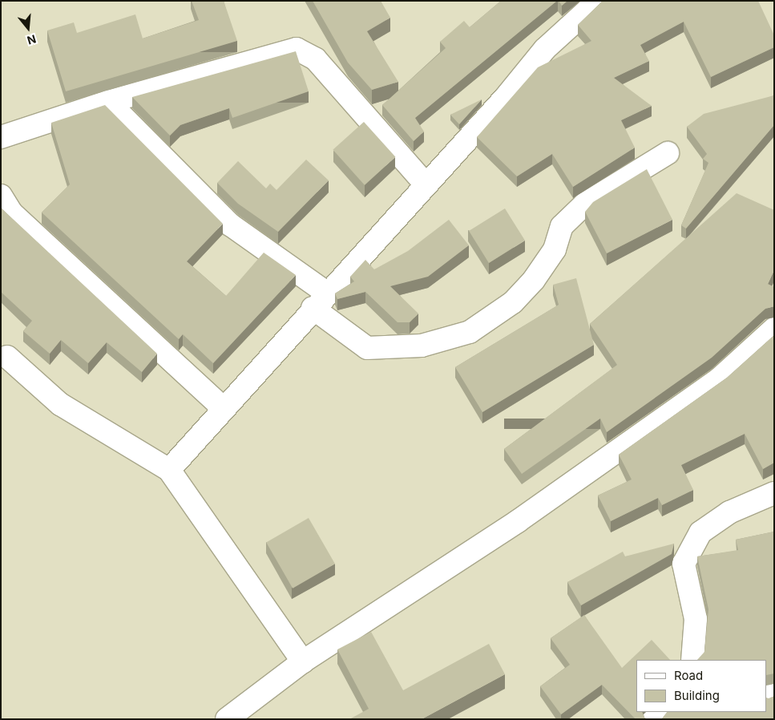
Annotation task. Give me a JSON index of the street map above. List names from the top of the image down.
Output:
{
  "legend": ["Road", "Building"],
  "north": "bottom"
}
